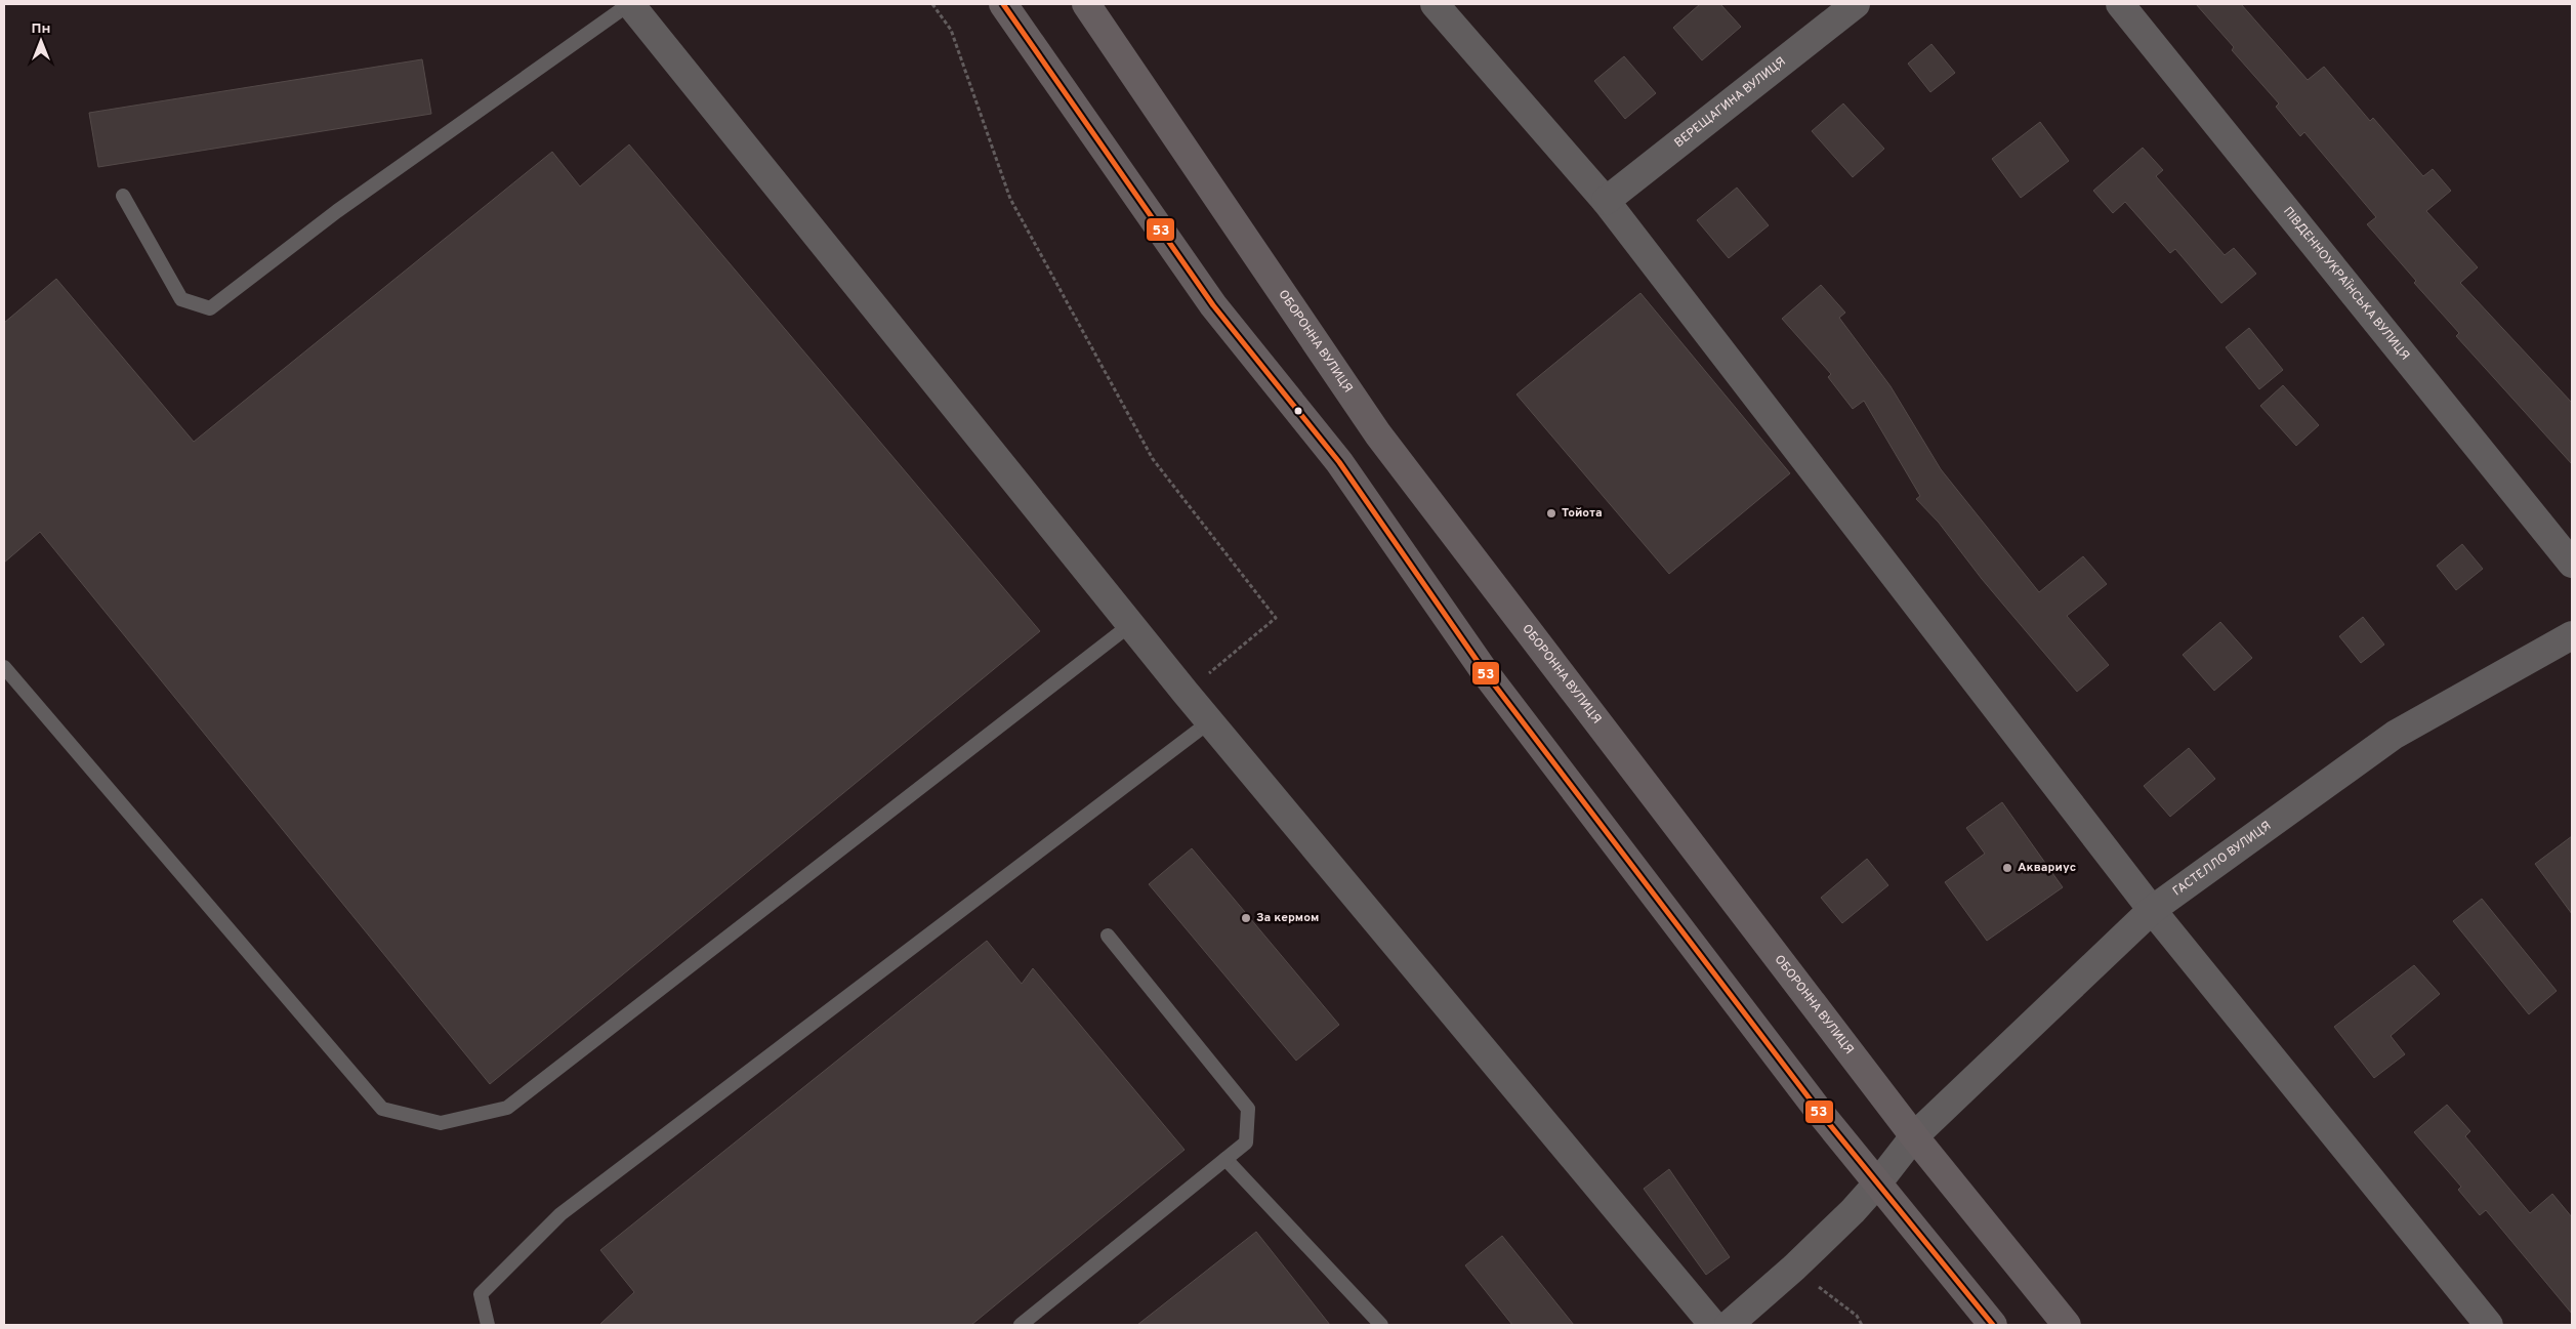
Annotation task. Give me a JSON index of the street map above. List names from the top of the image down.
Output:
{
  "streets": {
    "main road": ["ОБОРОННА ВУЛИЦЯ"],
    "street": ["ВЕРЕЩАГИНА ВУЛИЦЯ", "ПІВДЕННОУКРАЇНСЬКА ВУЛИЦЯ", "ГАСТЕЛЛО ВУЛИЦЯ"]
  },
  "crossings": [
    ["ОБОРОННА ВУЛИЦЯ", "ГАСТЕЛЛО ВУЛИЦЯ"]
  ],
  "places": ["Тойота", "Аквариус", "За кермом"],
  "lines": ["transit line 53"],
  "north": "top"
}
